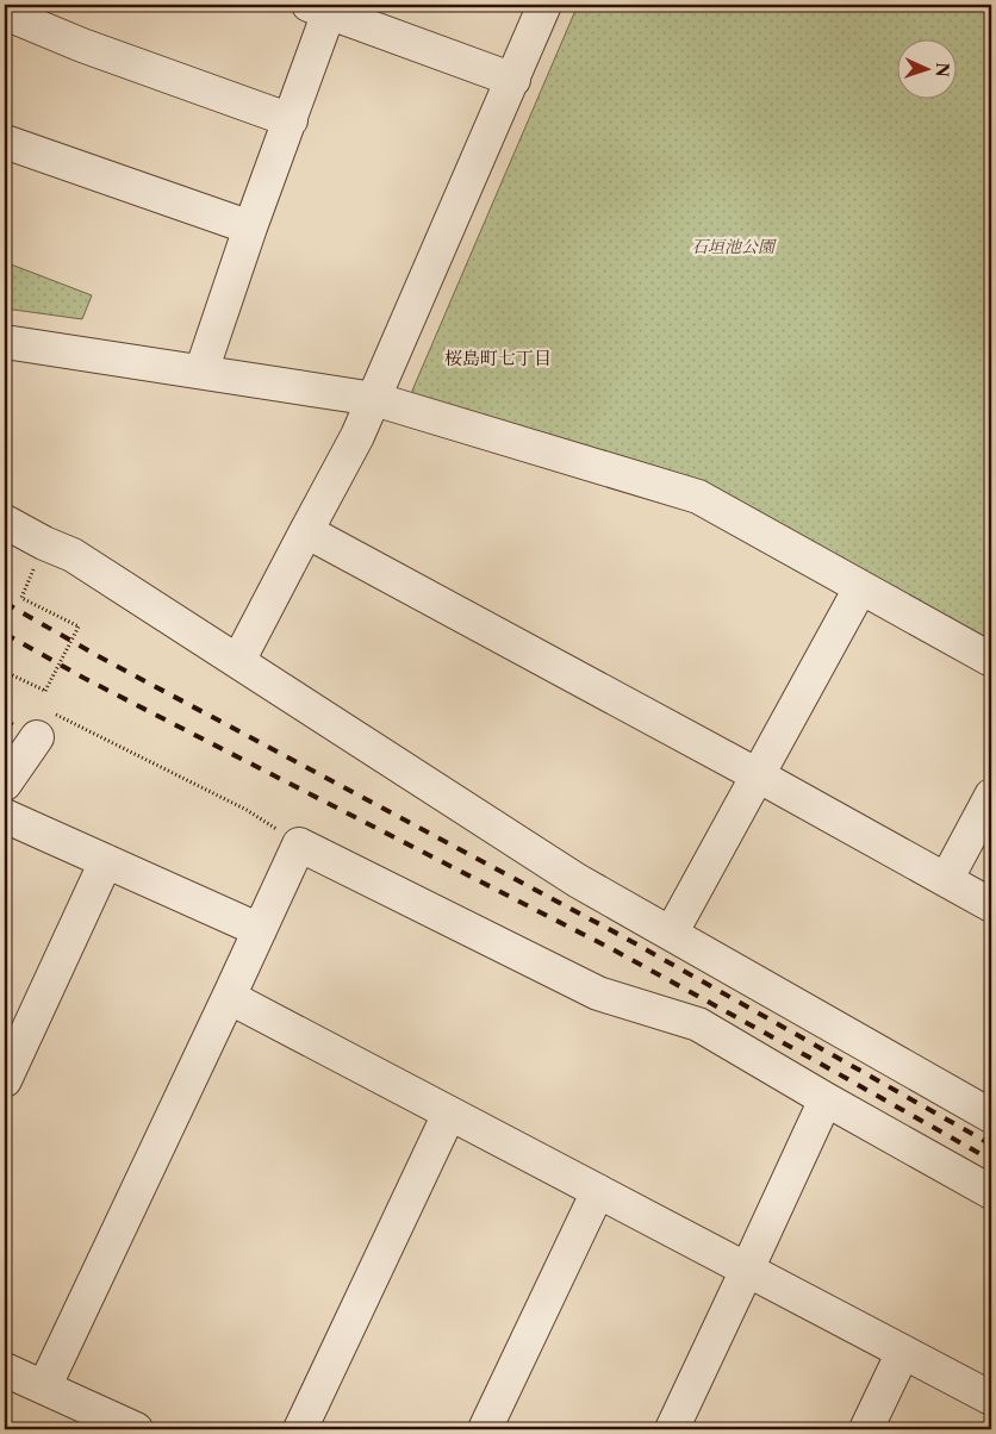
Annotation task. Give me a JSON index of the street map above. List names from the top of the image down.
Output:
{
  "districts": ["桜島町七丁目"],
  "parks": ["石垣池公園"],
  "north": "right"
}
